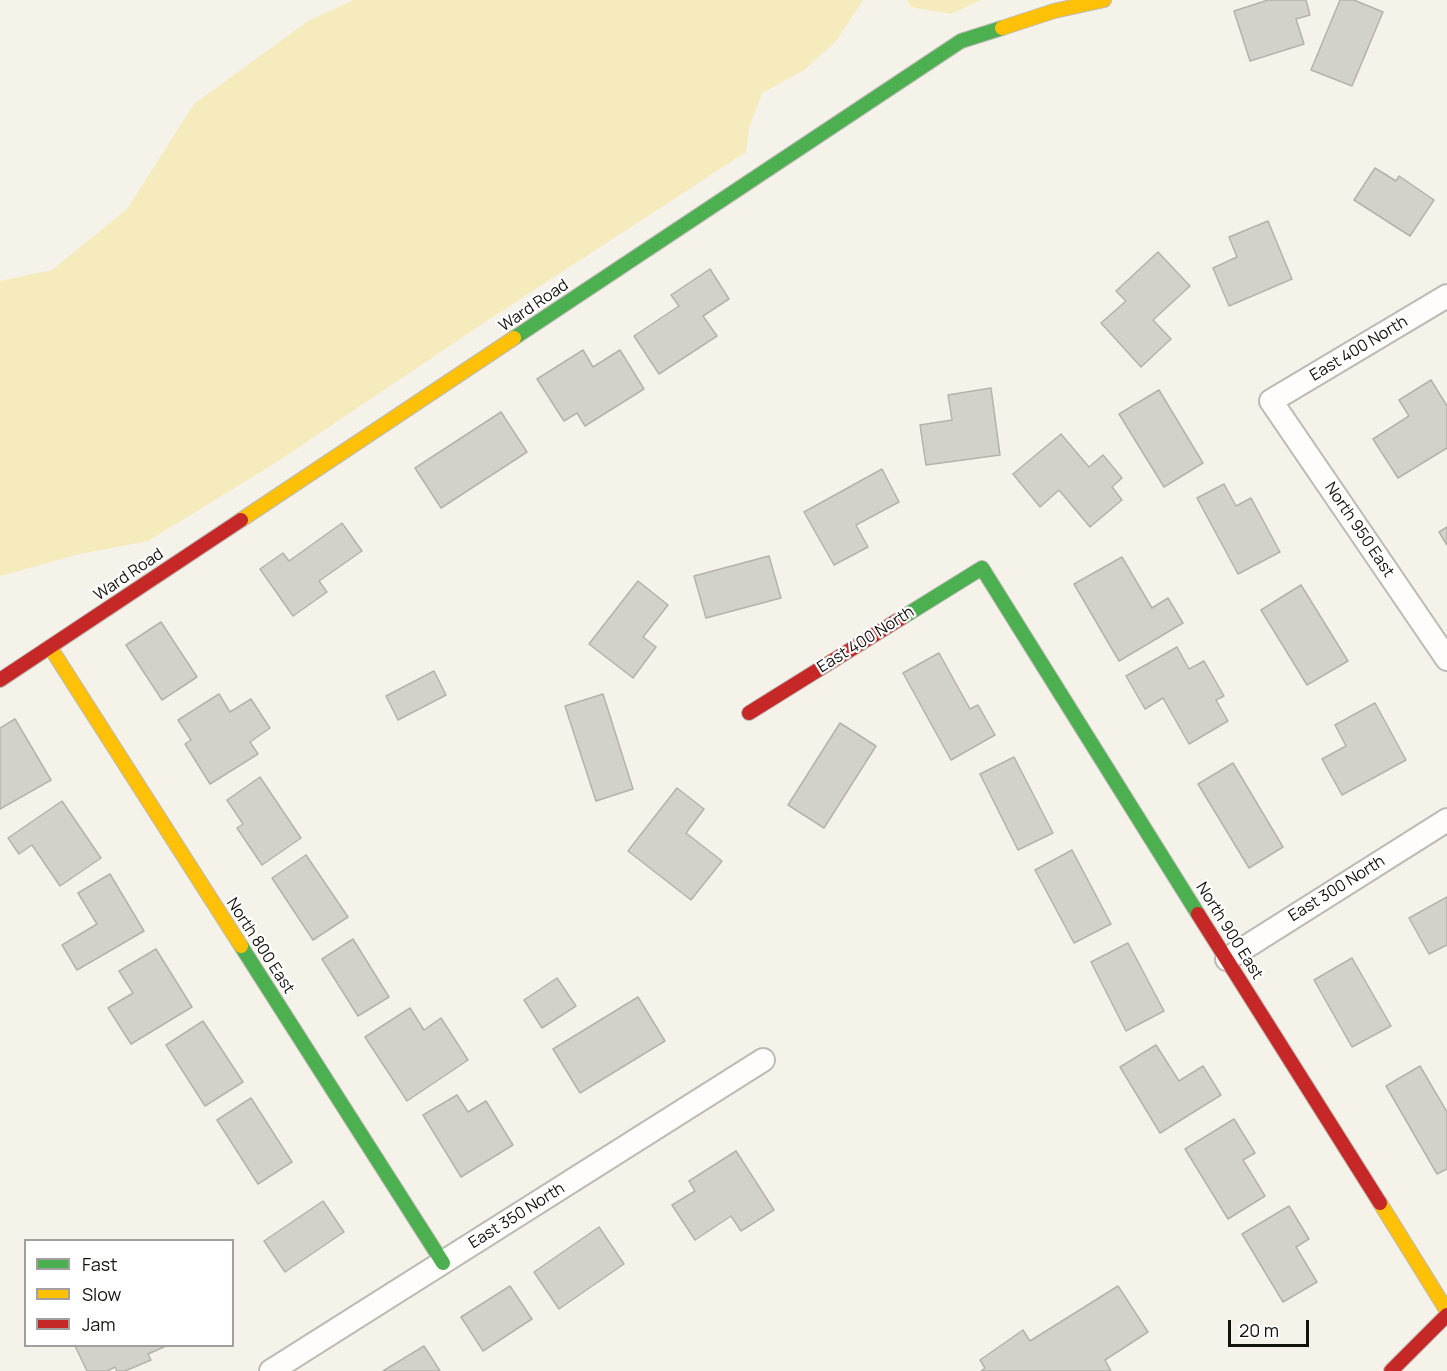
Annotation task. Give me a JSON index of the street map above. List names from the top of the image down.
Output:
{
  "streets": {
    "street": [
      "Ward Road",
      "East 400 North",
      "North 950 East",
      "East 300 North",
      "North 900 East",
      "North 800 East",
      "East 350 North"
    ]
  },
  "crossings": [
    ["Ward Road", "North 800 East"],
    ["East 400 North", "North 950 East"],
    ["East 400 North", "North 900 East"],
    ["East 300 North", "North 900 East"],
    ["North 800 East", "East 350 North"]
  ],
  "legend": ["Fast", "Slow", "Jam"],
  "scale_bar": "20 m"
}
